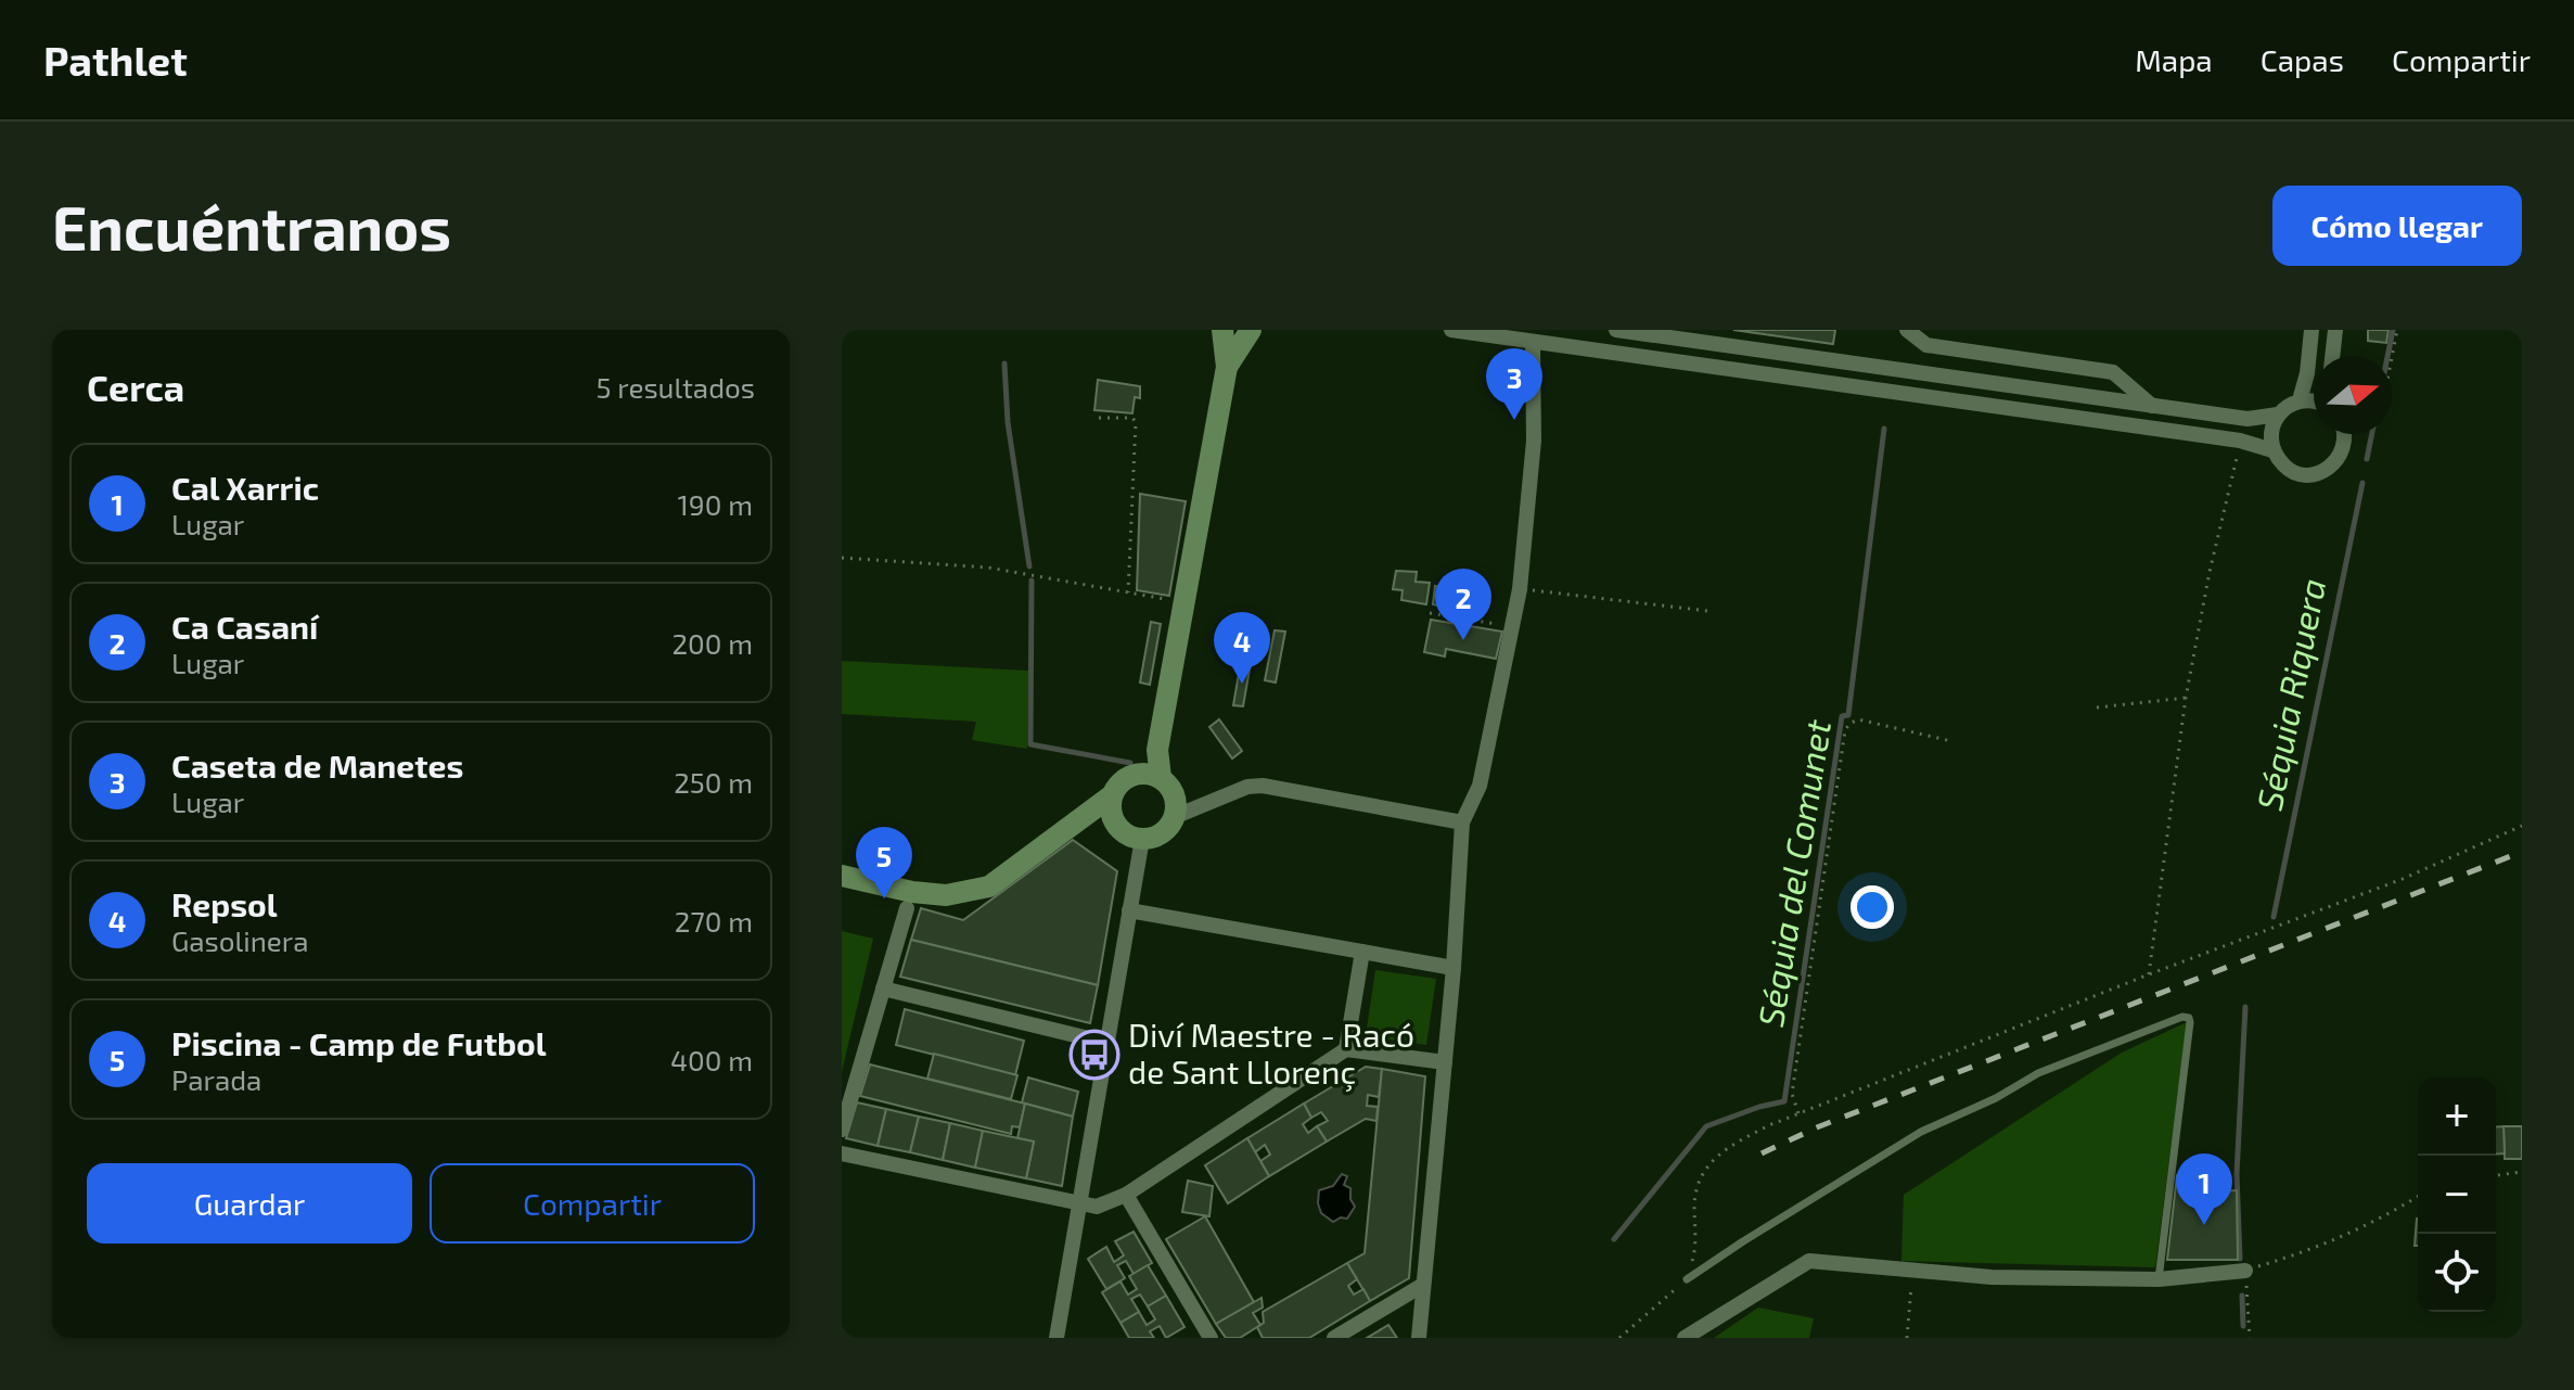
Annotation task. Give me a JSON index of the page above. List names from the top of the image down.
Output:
{
  "water": ["Séquia Riquera", "Séquia del Comunet"],
  "places": {
    "bus stop": ["Diví Maestre - Racó de Sant Llorenç"]
  },
  "north": "right",
  "page": {
    "header": "Pathlet",
    "nav": ["Mapa", "Capas", "Compartir"],
    "buttons": [
      "Cómo llegar",
      ["Guardar", "Compartir"]
    ],
    "title": "Encuéntranos",
    "heading": ["Cerca", "5 resultados"],
    "pins": [
      "3",
      "2",
      "4",
      "5",
      "1"
    ],
    "list": [
      {
        "mark": "1",
        "name": "Cal Xarric",
        "note": "Lugar",
        "value": "190 m"
      },
      {
        "mark": "2",
        "name": "Ca Casaní",
        "note": "Lugar",
        "value": "200 m"
      },
      {
        "mark": "3",
        "name": "Caseta de Manetes",
        "note": "Lugar",
        "value": "250 m"
      },
      {
        "mark": "4",
        "name": "Repsol",
        "note": "Gasolinera",
        "value": "270 m"
      },
      {
        "mark": "5",
        "name": "Piscina - Camp de Futbol",
        "note": "Parada",
        "value": "400 m"
      }
    ],
    "map_buttons": ["+", "−"]
  }
}
